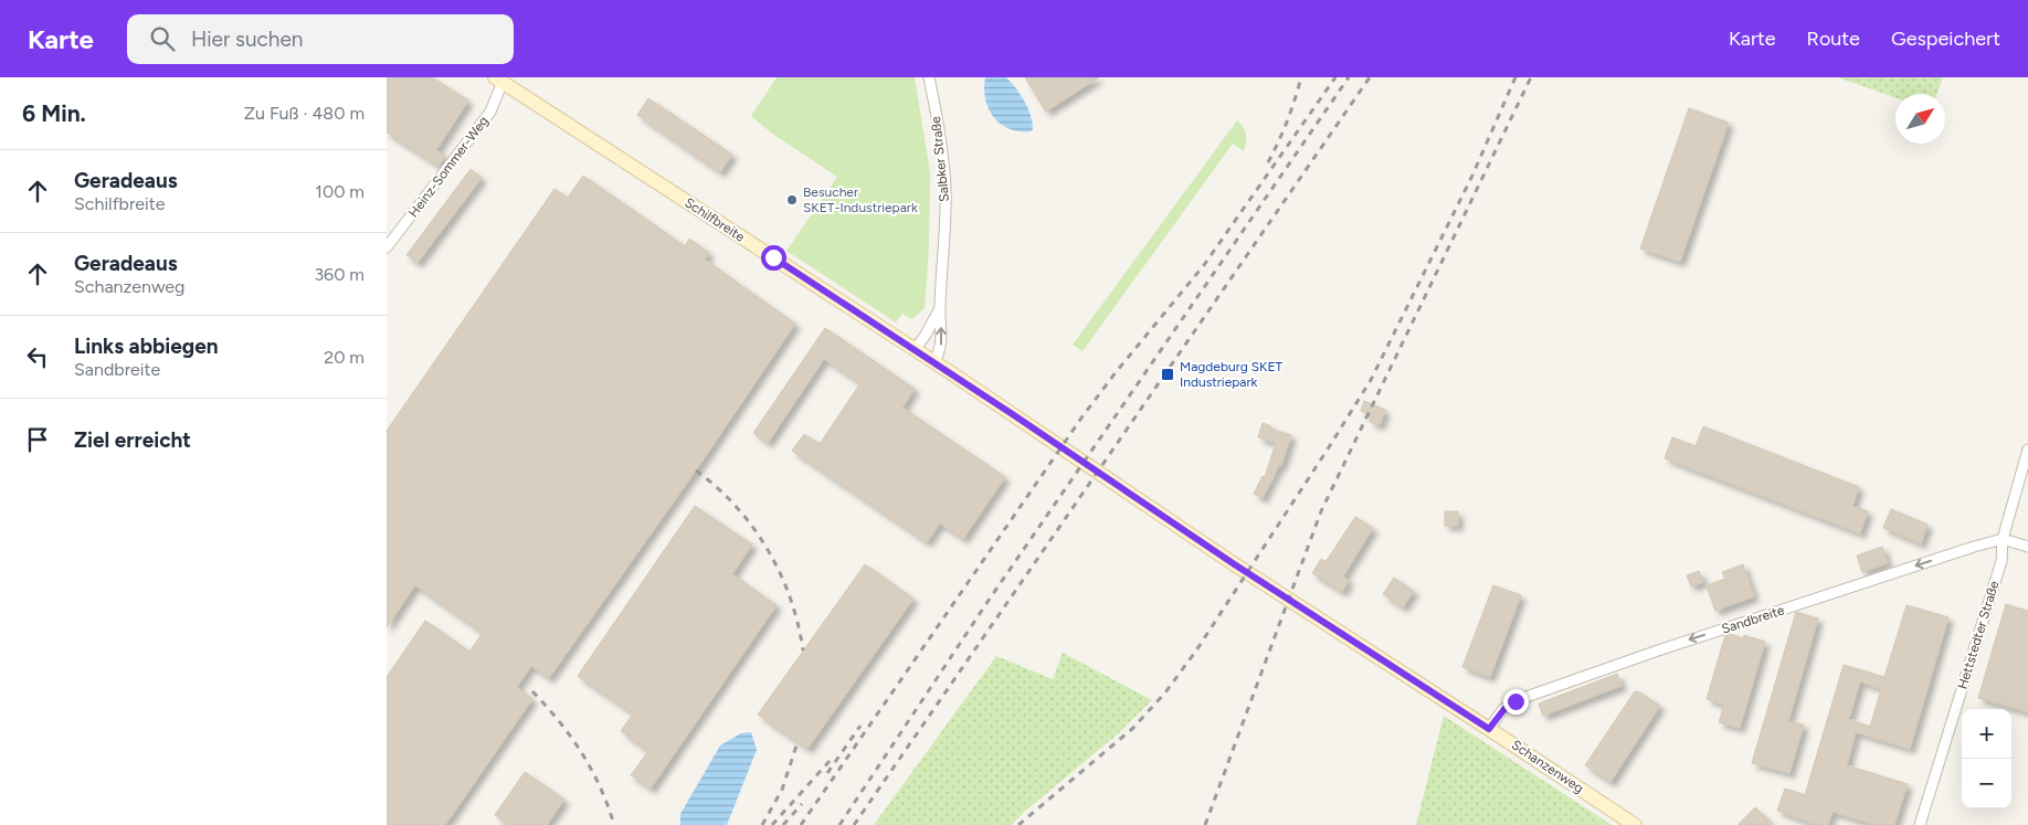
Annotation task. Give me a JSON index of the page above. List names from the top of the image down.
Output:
{
  "streets": {
    "main road": ["Schilfbreite", "Schanzenweg"],
    "street": [
      "Salbker Straße",
      "Heinz-Sommer-Weg",
      "Sandbreite",
      "Hettstedter Straße"
    ]
  },
  "crossings": [
    ["Salbker Straße", "Schilfbreite"],
    ["Salbker Straße", "Schanzenweg"],
    ["Heinz-Sommer-Weg", "Schilfbreite"],
    ["Schilfbreite", "Schanzenweg"],
    ["Sandbreite", "Hettstedter Straße"],
    ["Sandbreite", "Schanzenweg"]
  ],
  "one_way": ["Sandbreite"],
  "places": {
    "other": ["Besucher SKET-Industriepark"],
    "transit": ["Magdeburg SKET Industriepark"]
  },
  "north": "top right",
  "page": {
    "header": "Karte",
    "search": "Hier suchen",
    "nav": ["Karte", "Route", "Gespeichert"],
    "heading": ["6 Min.", "Zu Fuß · 480 m"],
    "list": [
      ["Geradeaus", "Schilfbreite", "100 m"],
      ["Geradeaus", "Schanzenweg", "360 m"],
      ["Links abbiegen", "Sandbreite", "20 m"],
      "Ziel erreicht"
    ],
    "map_buttons": ["+", "−"]
  }
}
